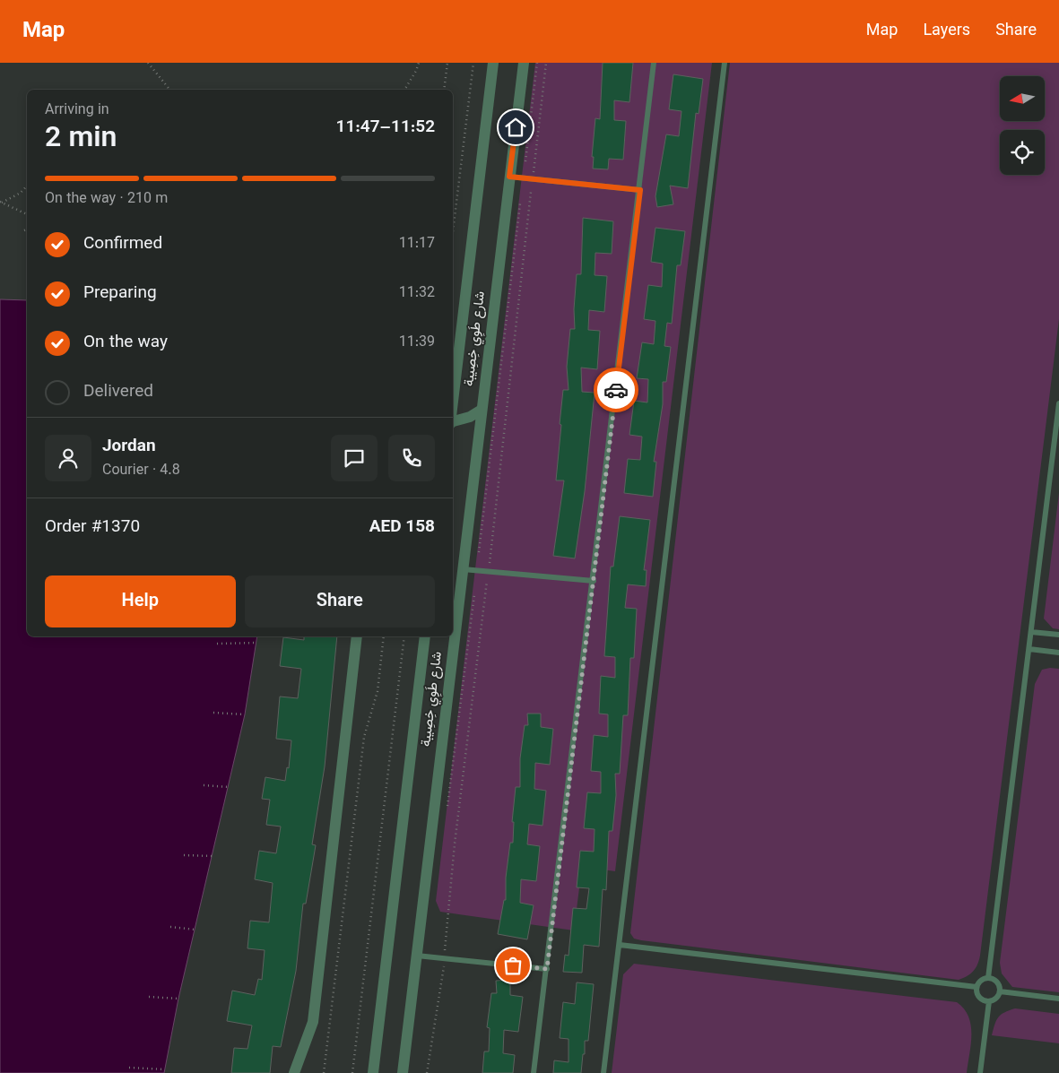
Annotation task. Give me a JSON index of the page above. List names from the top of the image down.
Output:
{
  "streets": {
    "street": ["شارع طَوِي خِصِيبة"]
  },
  "north": "left",
  "page": {
    "header": "Map",
    "nav": ["Map", "Layers", "Share"],
    "heading": ["2 min", "Arriving in", "11:47–11:52"],
    "panel": [
      "Jordan",
      "Courier · 4.8",
      "Order #1370",
      "AED 158"
    ],
    "bar": "On the way · 210 m",
    "list": [
      ["Confirmed", "11:17"],
      ["Preparing", "11:32"],
      ["On the way", "11:39"],
      "Delivered"
    ],
    "buttons": ["Help", "Share"]
  }
}
